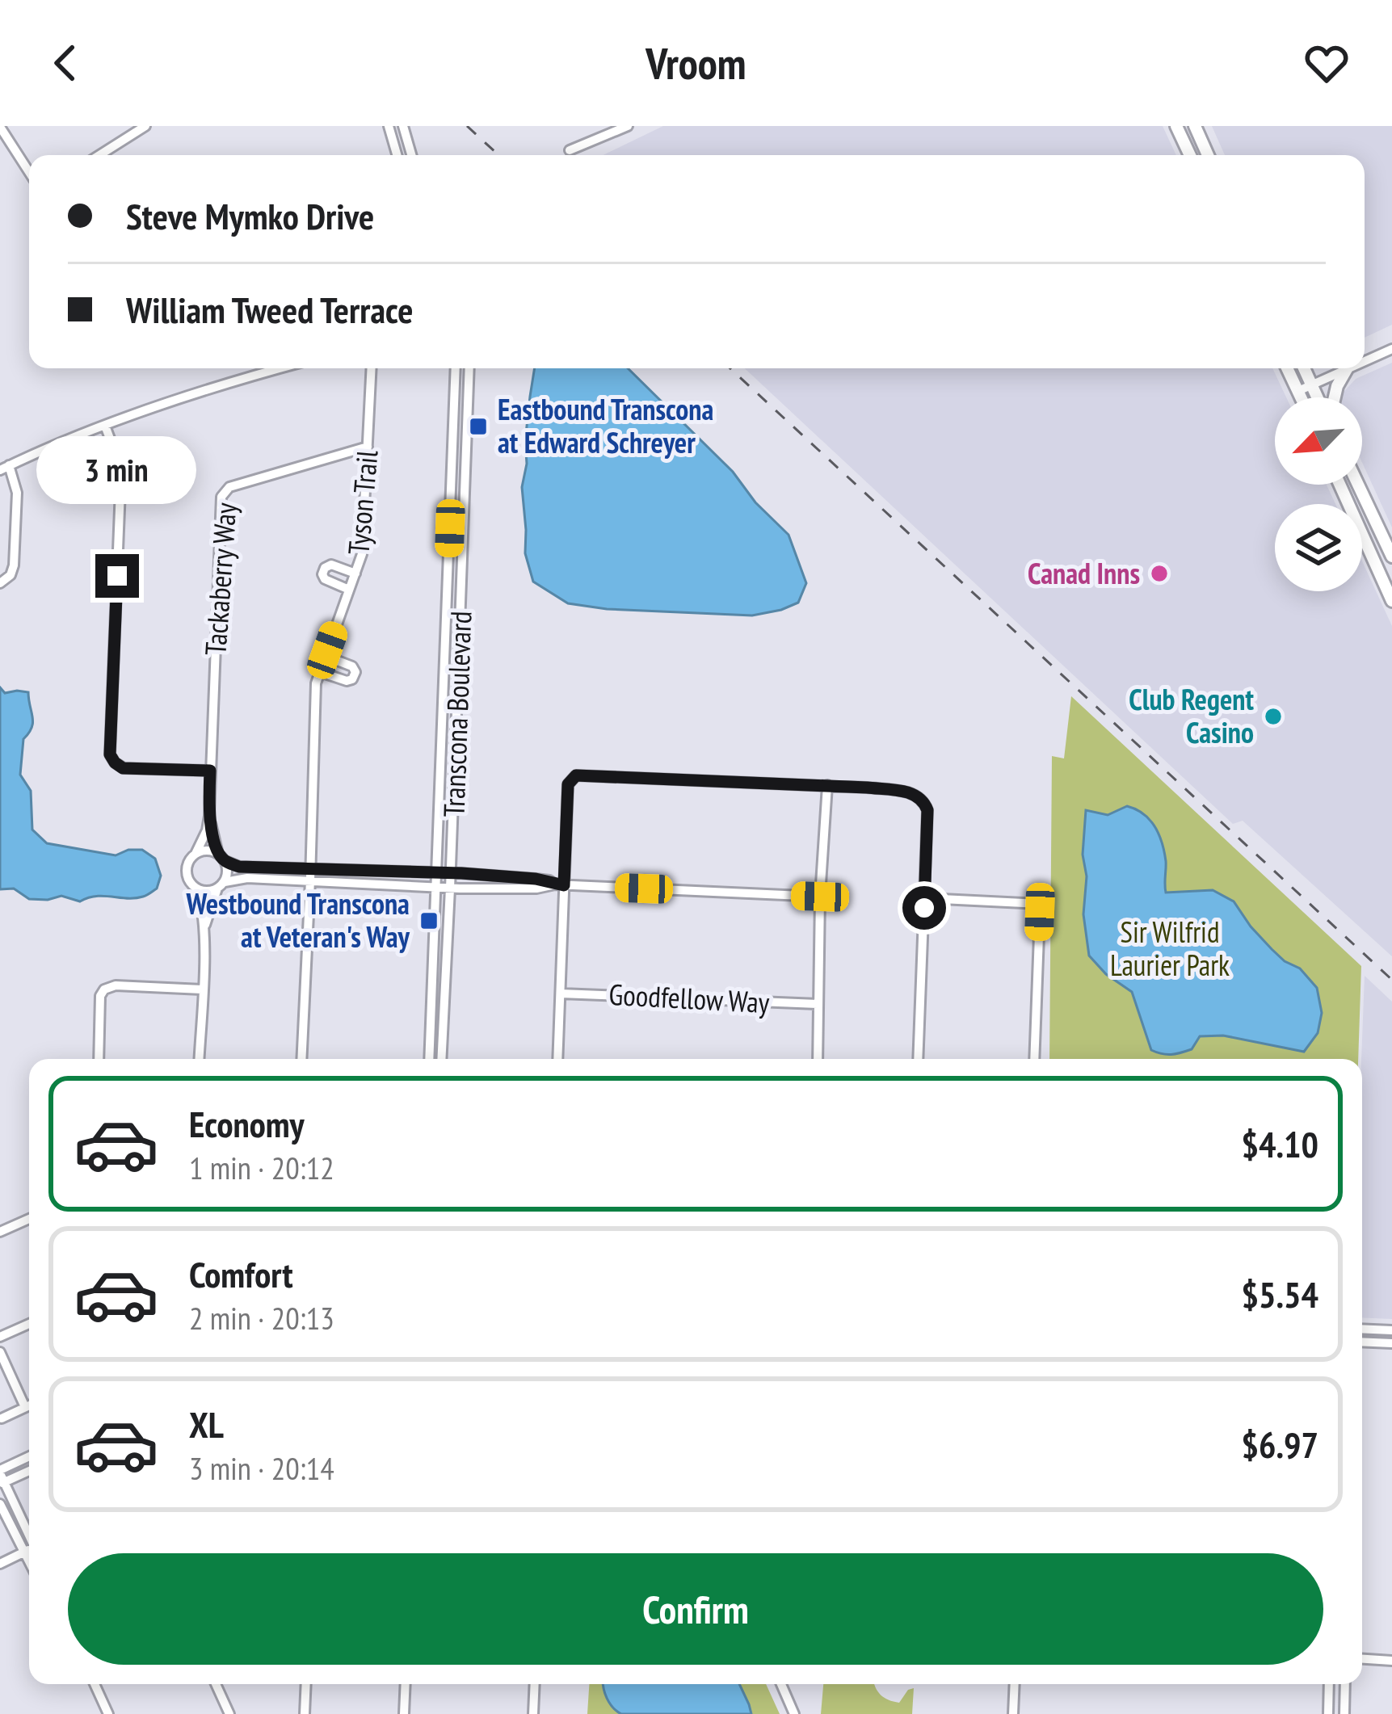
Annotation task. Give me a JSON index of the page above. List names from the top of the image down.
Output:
{
  "streets": {
    "street": [
      "Tyson Trail",
      "Tackaberry Way",
      "Transcona Boulevard",
      "Goodfellow Way"
    ]
  },
  "crossings": [
    ["Tyson Trail", "Tackaberry Way"]
  ],
  "parks": ["Sir Wilfrid Laurier Park"],
  "places": {
    "transit": ["Eastbound Transcona at Edward Schreyer", "Westbound Transcona at Veteran's Way"],
    "other": ["Canad Inns", "Club Regent Casino"]
  },
  "north": "bottom left",
  "page": {
    "header": "Vroom",
    "banner": ["Steve Mymko Drive", "William Tweed Terrace"],
    "bubble": "3 min",
    "list": [
      {
        "name": "Economy",
        "note": "1 min · 20:12",
        "value": "$4.10"
      },
      {
        "name": "Comfort",
        "note": "2 min · 20:13",
        "value": "$5.54"
      },
      {
        "name": "XL",
        "note": "3 min · 20:14",
        "value": "$6.97"
      }
    ],
    "buttons": "Confirm"
  }
}
